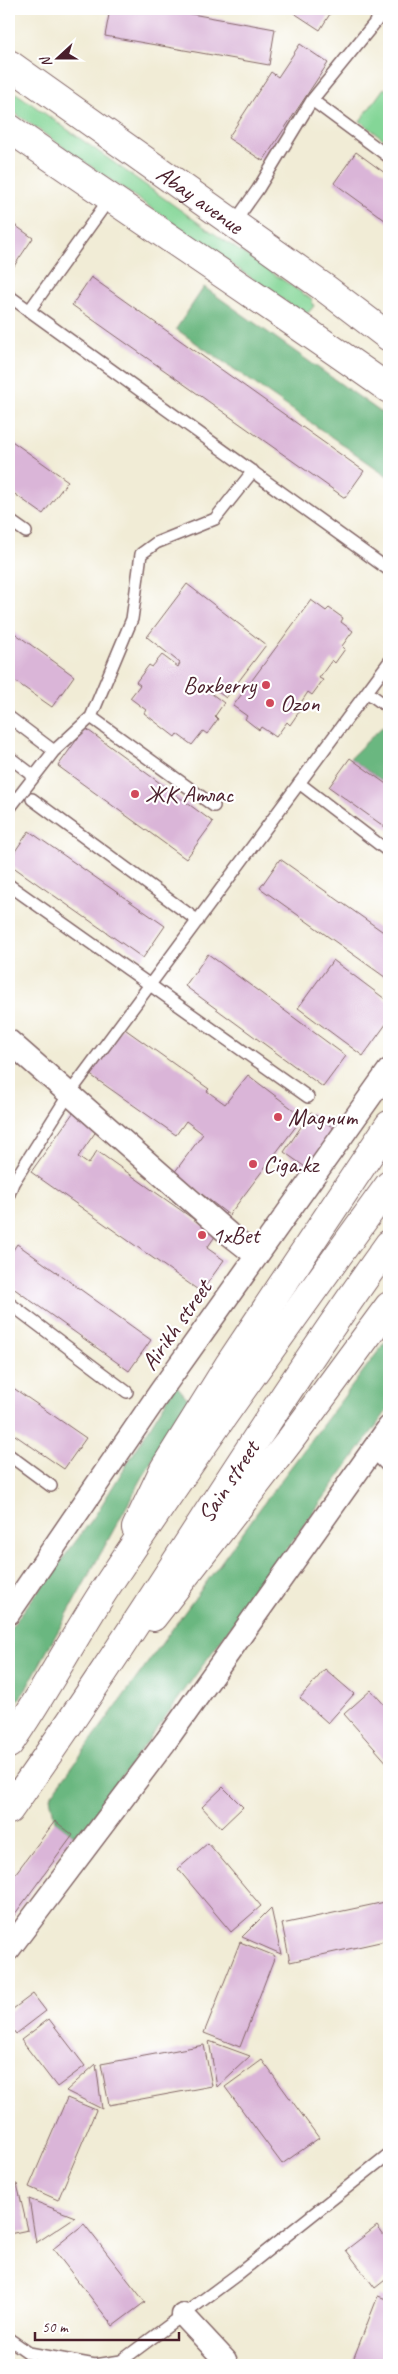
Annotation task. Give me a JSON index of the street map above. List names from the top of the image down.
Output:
{
  "streets": {
    "main road": ["Abay avenue", "Sain street"],
    "street": ["Airikh street"]
  },
  "places": [
    "Boxberry",
    "Ozon",
    "ЖК Атлас",
    "Magnum",
    "Ciga.kz",
    "1xBet"
  ],
  "scale_bar": "50 m",
  "north": "left"
}
